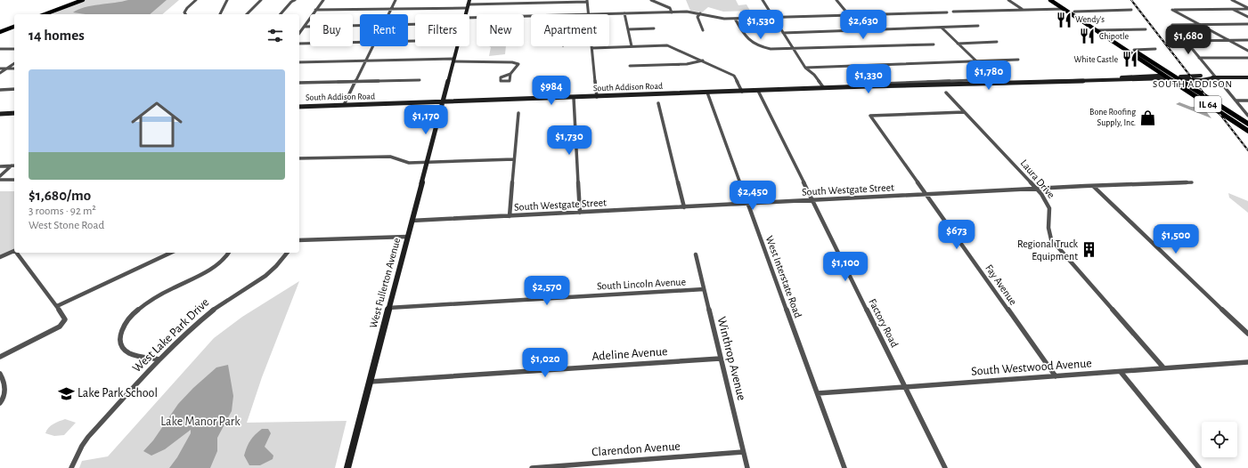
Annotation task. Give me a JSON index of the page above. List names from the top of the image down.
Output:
{
  "streets": {
    "main road": ["IL 64"],
    "street": [
      "South Addison Road",
      "Laura Drive",
      "South Westgate Street",
      "West Interstate Road",
      "West Fullerton Avenue",
      "South Lincoln Avenue",
      "Fay Avenue",
      "Factory Road",
      "West Lake Park Drive",
      "Adeline Avenue",
      "Winthrop Avenue",
      "South Westwood Avenue",
      "Clarendon Avenue"
    ]
  },
  "crossings": [
    ["South Addison Road", "IL 64"],
    ["South Addison Road", "West Interstate Road"],
    ["South Addison Road", "West Fullerton Avenue"],
    ["South Addison Road", "Factory Road"],
    ["Laura Drive", "South Westgate Street"],
    ["Laura Drive", "Fay Avenue"],
    ["Laura Drive", "South Westwood Avenue"],
    ["South Westgate Street", "West Interstate Road"],
    ["South Westgate Street", "West Fullerton Avenue"],
    ["South Westgate Street", "Fay Avenue"],
    ["South Westgate Street", "Factory Road"],
    ["West Interstate Road", "South Westwood Avenue"],
    ["West Fullerton Avenue", "South Lincoln Avenue"],
    ["West Fullerton Avenue", "Adeline Avenue"],
    ["South Lincoln Avenue", "Winthrop Avenue"],
    ["Fay Avenue", "South Westwood Avenue"],
    ["Factory Road", "South Westwood Avenue"],
    ["Adeline Avenue", "Winthrop Avenue"],
    ["Winthrop Avenue", "Clarendon Avenue"]
  ],
  "districts": ["SOUTH ADDISON"],
  "parks": ["Lake Manor Park"],
  "places": {
    "restaurant": ["Wendy's", "Chipotle", "White Castle"],
    "shop": ["Bone Roofing Supply, Inc."],
    "building": ["Regional Truck Equipment"],
    "school or university": ["Lake Park School"]
  },
  "page": {
    "price": [
      "$1,530",
      "$2,630",
      "$1,680",
      "$1,780",
      "$1,330",
      "$984",
      "$1,170",
      "$1,730",
      "$2,450",
      "$673",
      "$1,500",
      "$1,100",
      "$2,570",
      "$1,020"
    ],
    "chip": [
      "Buy",
      "Rent",
      "Filters",
      "New",
      "Apartment"
    ],
    "heading": "14 homes",
    "list": [
      {
        "name": "$1,680/mo",
        "note": "3 rooms · 92 m² · West Stone Road"
      }
    ]
  }
}
